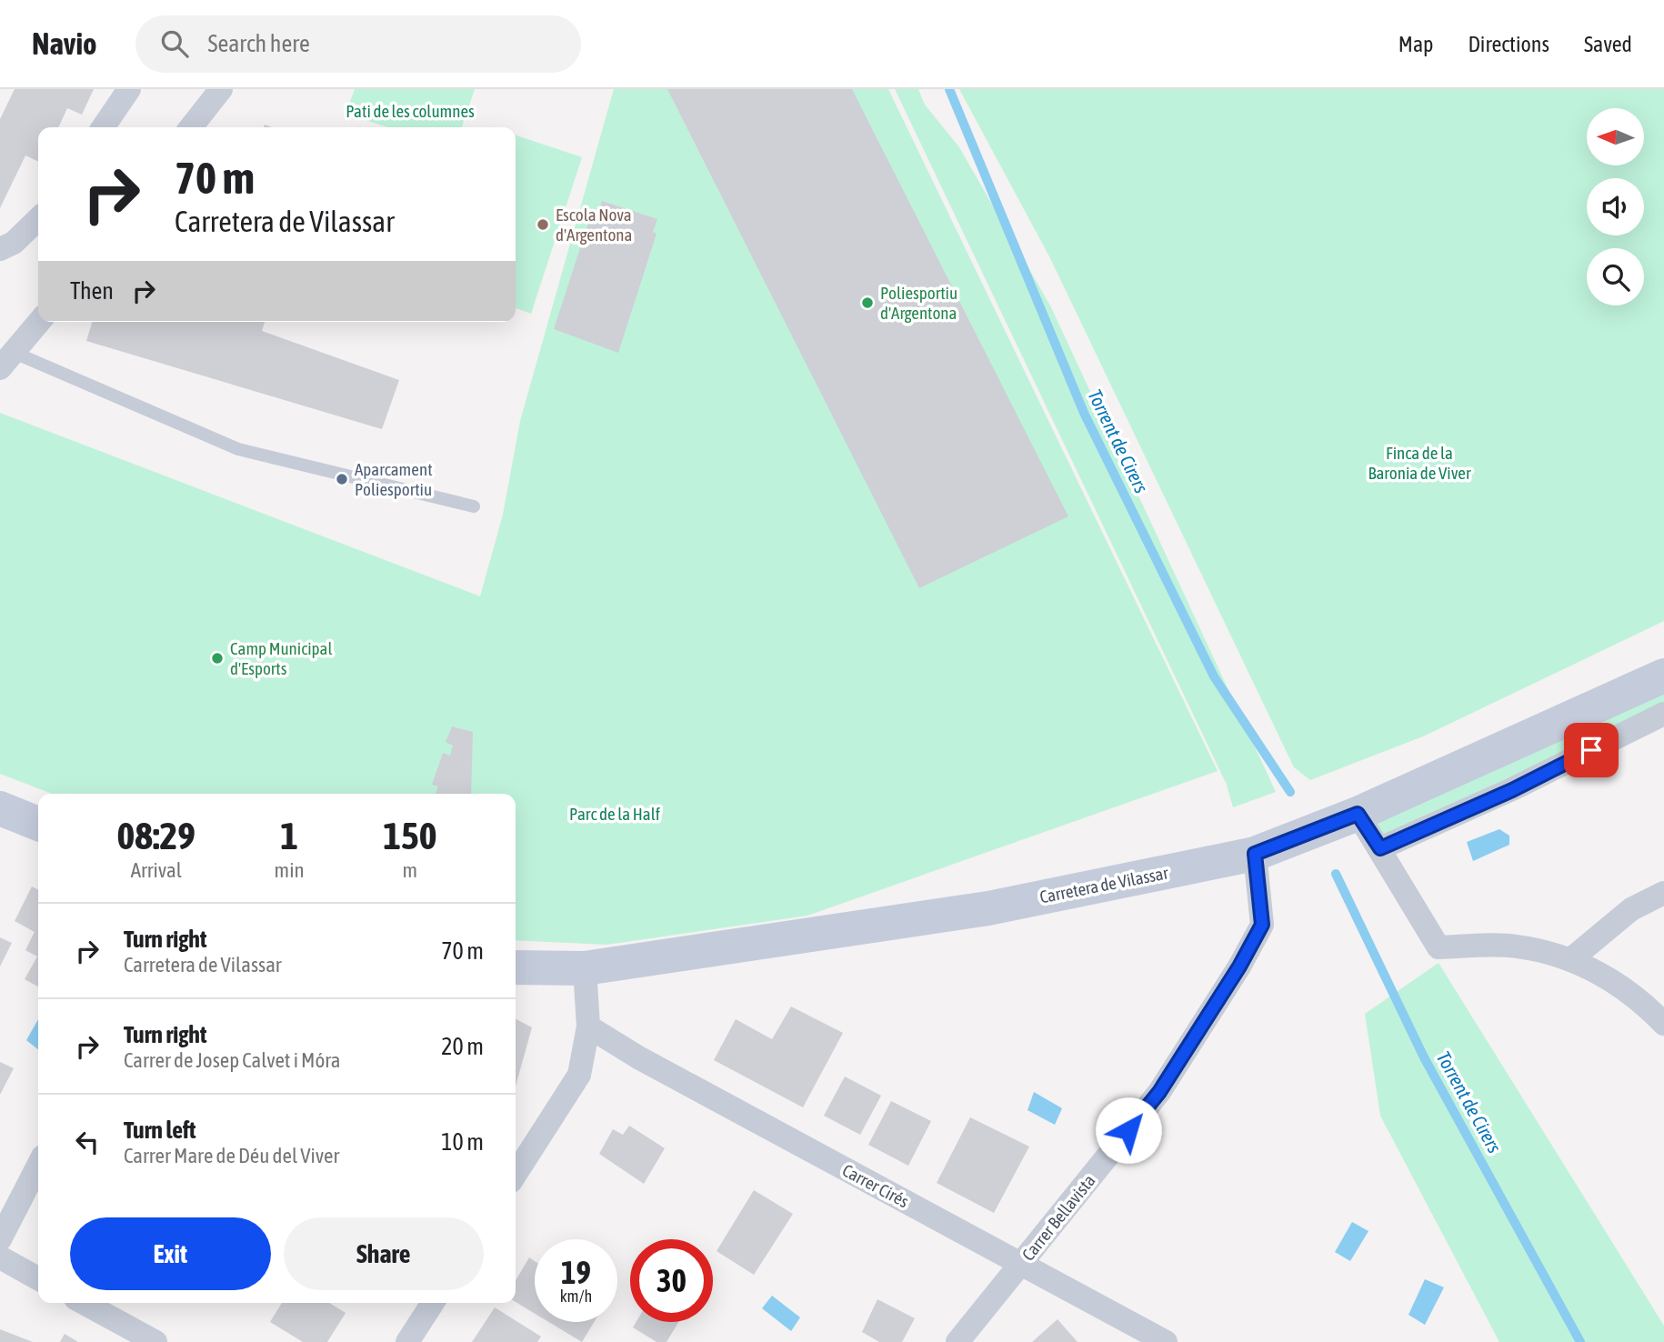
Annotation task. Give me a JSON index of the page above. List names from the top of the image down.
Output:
{
  "streets": {
    "street": ["Carretera de Vilassar", "Carrer Cirés", "Carrer Bellavista"]
  },
  "crossings": [
    ["Carretera de Vilassar", "Carrer Bellavista"],
    ["Carrer Cirés", "Carrer Bellavista"]
  ],
  "water": ["Torrent de Cirers"],
  "parks": ["Pati de les columnes", "Finca de la Baronia de Viver", "Parc de la Half"],
  "places": [
    "Escola Nova d'Argentona",
    "Poliesportiu d'Argentona",
    "Aparcament Poliesportiu",
    "Camp Municipal d'Esports"
  ],
  "north": "left",
  "page": {
    "header": "Navio",
    "search": "Search here",
    "nav": ["Map", "Directions", "Saved"],
    "turn": ["70 m", "Carretera de Vilassar"],
    "then": "Then",
    "eta": [
      "08:29",
      "Arrival",
      "1",
      "min",
      "150",
      "m"
    ],
    "list": [
      {
        "name": "Turn right",
        "note": "Carretera de Vilassar",
        "value": "70 m"
      },
      {
        "name": "Turn right",
        "note": "Carrer de Josep Calvet i Móra",
        "value": "20 m"
      },
      {
        "name": "Turn left",
        "note": "Carrer Mare de Déu del Viver",
        "value": "10 m"
      }
    ],
    "buttons": ["Exit", "Share"],
    "speed": "19 km/h",
    "limit": "30"
  }
}
